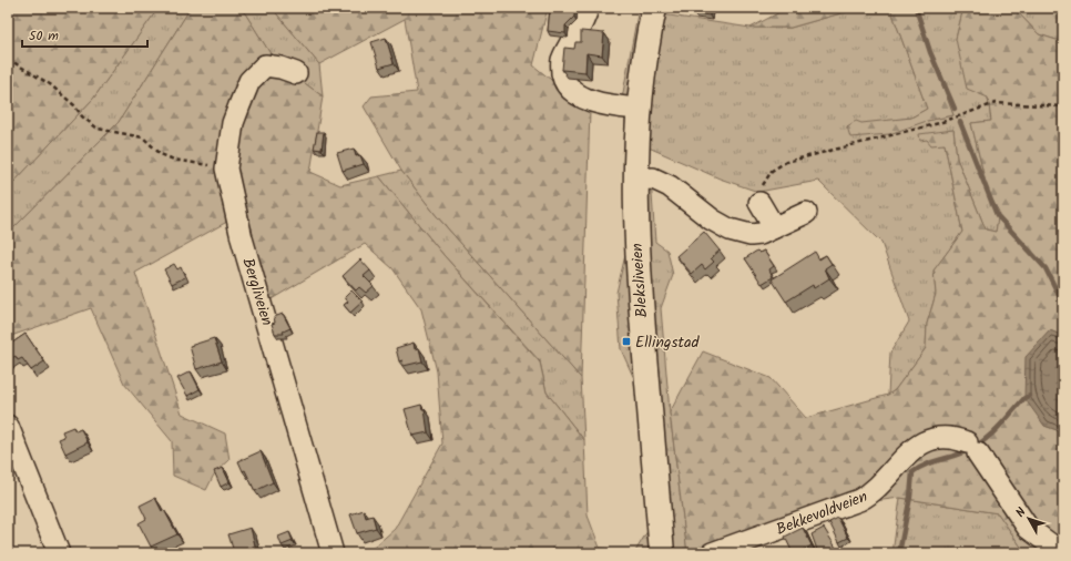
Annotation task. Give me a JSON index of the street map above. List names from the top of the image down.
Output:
{
  "streets": {
    "main road": ["Bleksliveien"],
    "street": ["Bergliveien", "Bekkevoldveien"]
  },
  "places": {
    "transit": ["Ellingstad"]
  },
  "scale_bar": "50 m",
  "north": "top left"
}
